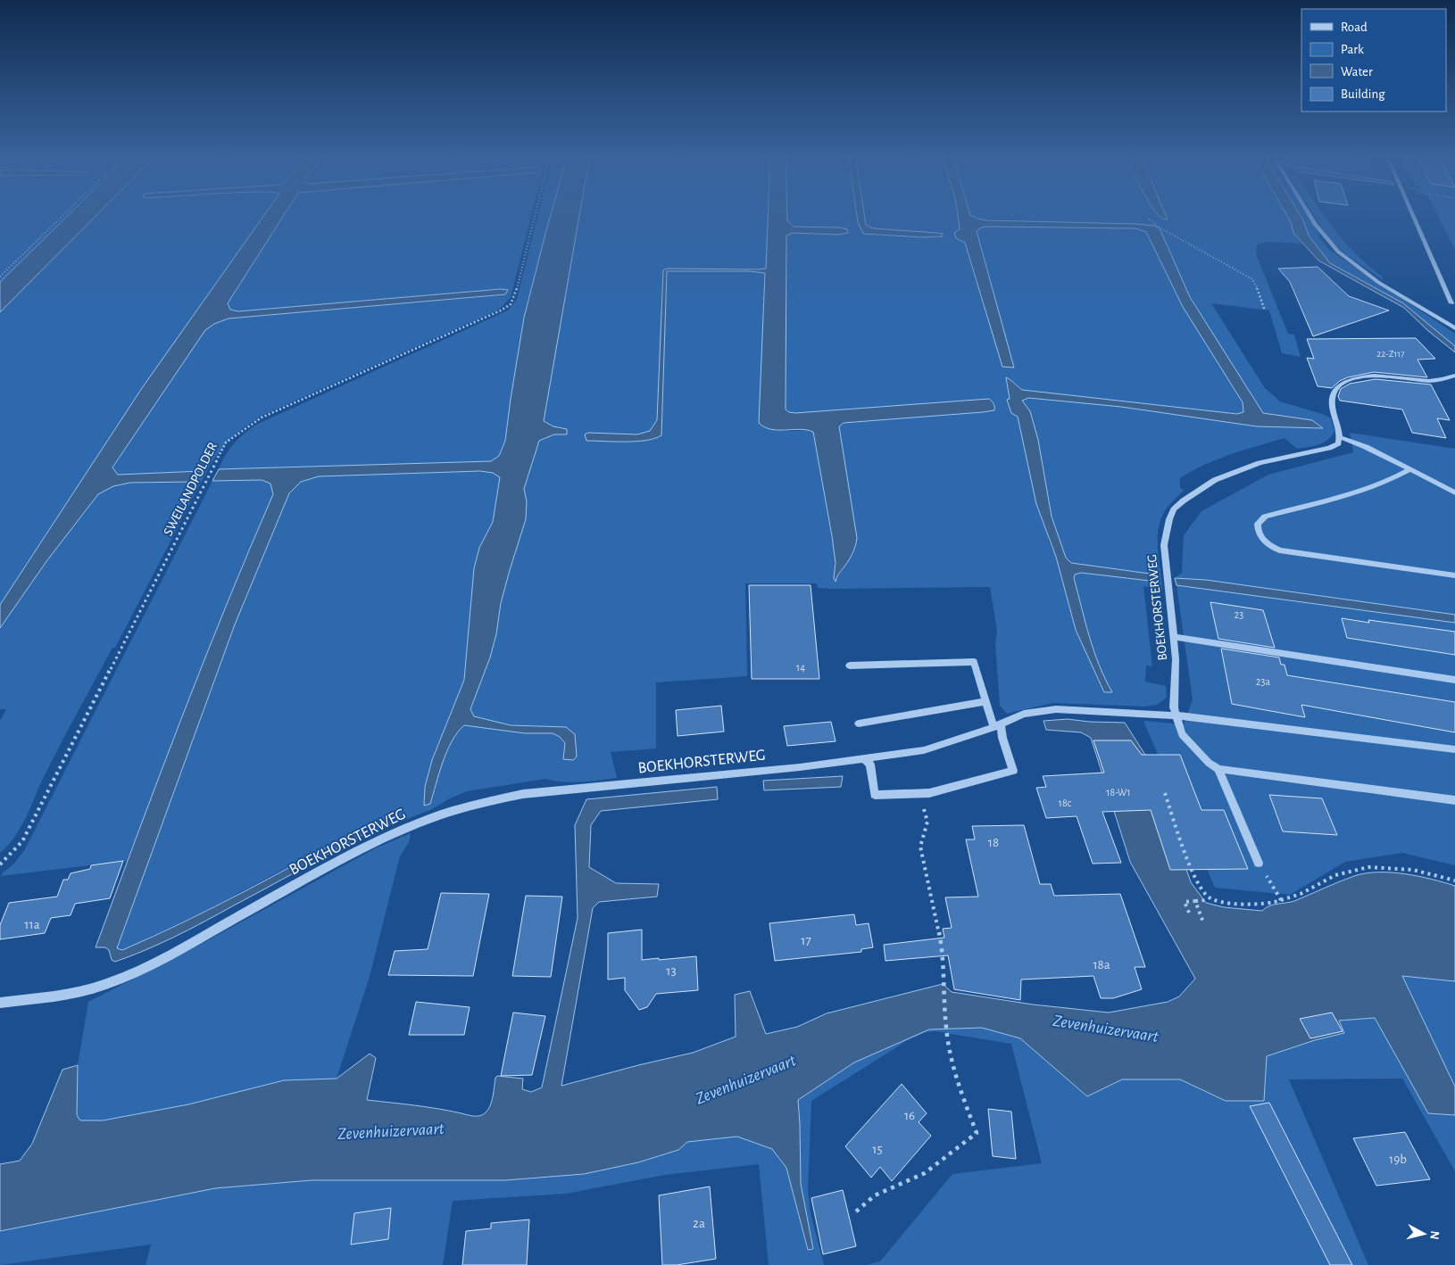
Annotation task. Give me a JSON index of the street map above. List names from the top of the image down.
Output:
{
  "streets": {
    "street": ["BOEKHORSTERWEG"],
    "path": ["SWEILANDPOLDER"]
  },
  "water": ["Zevenhuizervaart"],
  "house_numbers": [
    "22-Z117",
    "23",
    "14",
    "23a",
    "18-W1",
    "18c",
    "18",
    "11a",
    "17",
    "18a",
    "13",
    "16",
    "15",
    "19b",
    "2a"
  ],
  "legend": [
    "Road",
    "Park",
    "Water",
    "Building"
  ],
  "north": "right"
}
